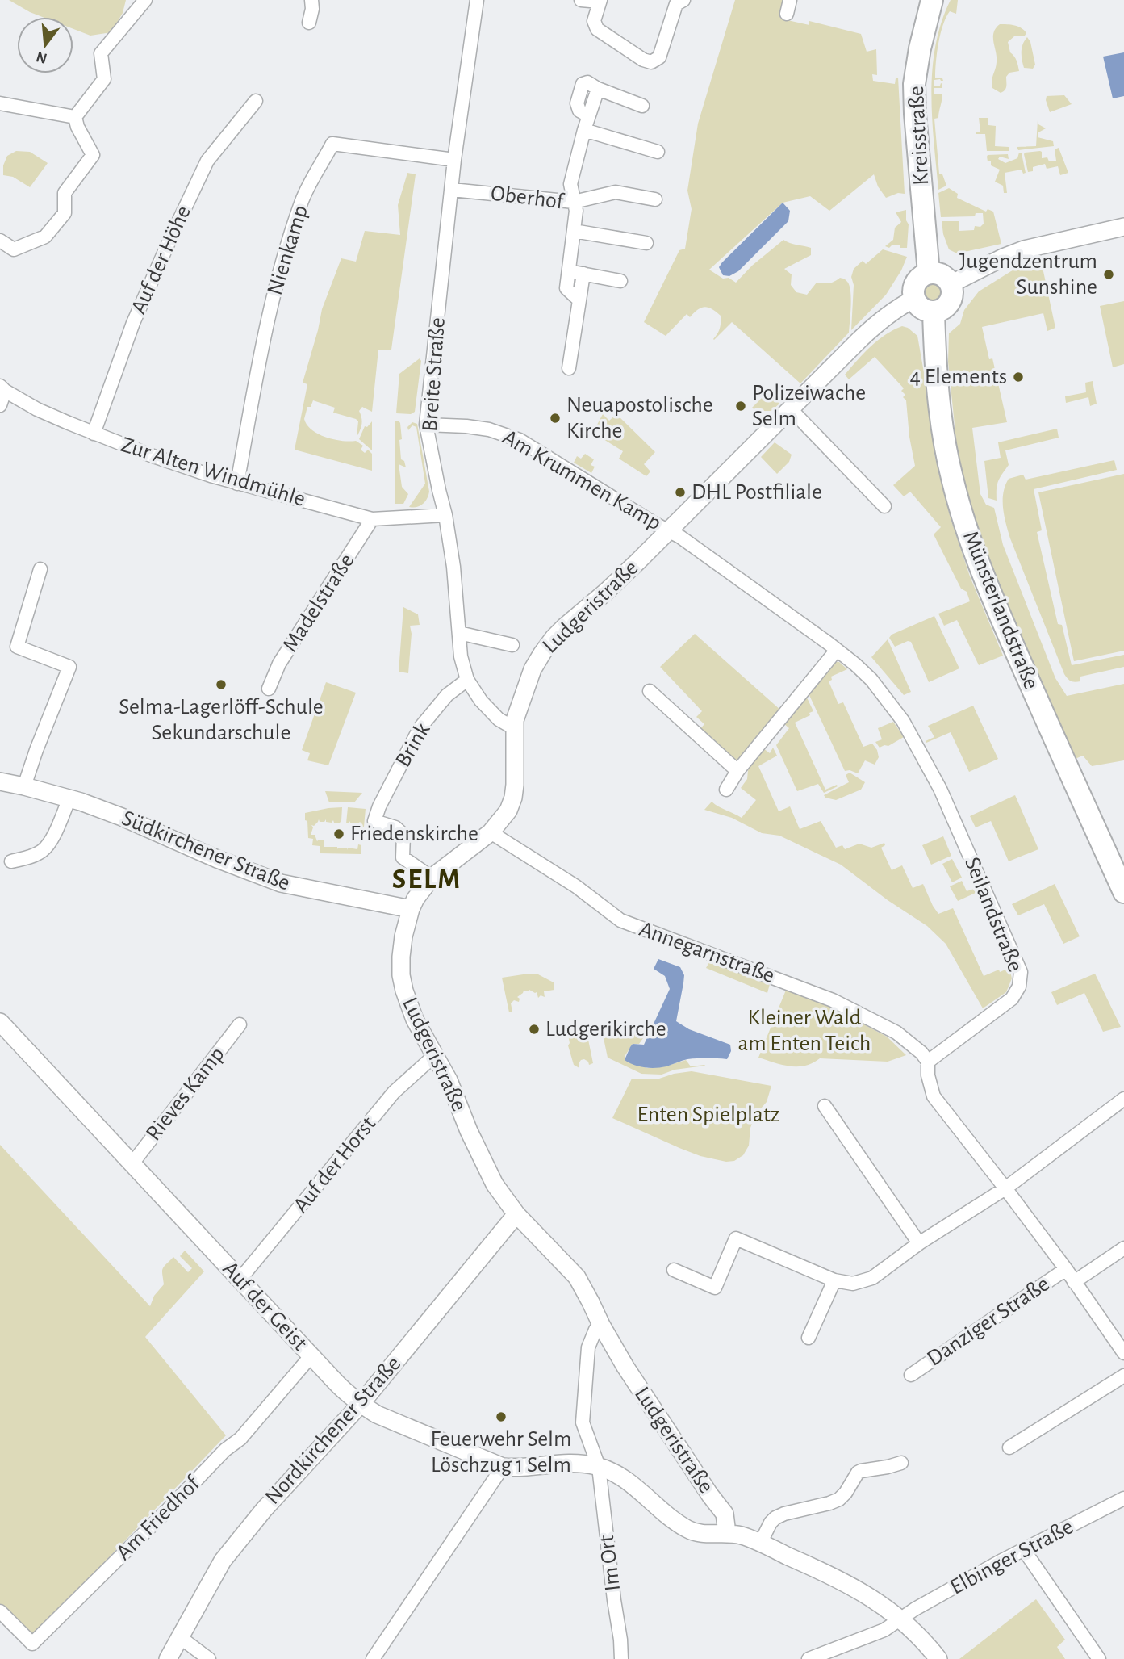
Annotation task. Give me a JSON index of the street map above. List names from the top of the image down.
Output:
{
  "streets": {
    "main road": ["Kreisstraße", "Münsterlandstraße"],
    "street": [
      "Oberhof",
      "Nienkamp",
      "Auf der Höhe",
      "Breite Straße",
      "Zur Alten Windmühle",
      "Am Krummen Kamp",
      "Madelstraße",
      "Ludgeristraße",
      "Brink",
      "Südkirchener Straße",
      "Seilandstraße",
      "Annegarnstraße",
      "Rieves Kamp",
      "Auf der Horst",
      "Auf der Geist",
      "Danziger Straße",
      "Nordkirchener Straße",
      "Am Friedhof",
      "Elbinger Straße",
      "Im Ort"
    ]
  },
  "crossings": [
    ["Kreisstraße", "Ludgeristraße"],
    ["Kreisstraße", "Münsterlandstraße"],
    ["Oberhof", "Breite Straße"],
    ["Nienkamp", "Breite Straße"],
    ["Nienkamp", "Zur Alten Windmühle"],
    ["Auf der Höhe", "Zur Alten Windmühle"],
    ["Breite Straße", "Zur Alten Windmühle"],
    ["Breite Straße", "Am Krummen Kamp"],
    ["Breite Straße", "Ludgeristraße"],
    ["Breite Straße", "Brink"],
    ["Zur Alten Windmühle", "Madelstraße"],
    ["Am Krummen Kamp", "Ludgeristraße"],
    ["Am Krummen Kamp", "Seilandstraße"],
    ["Ludgeristraße", "Münsterlandstraße"],
    ["Ludgeristraße", "Brink"],
    ["Ludgeristraße", "Südkirchener Straße"],
    ["Ludgeristraße", "Seilandstraße"],
    ["Ludgeristraße", "Annegarnstraße"],
    ["Ludgeristraße", "Auf der Horst"],
    ["Ludgeristraße", "Nordkirchener Straße"],
    ["Ludgeristraße", "Im Ort"],
    ["Seilandstraße", "Annegarnstraße"],
    ["Rieves Kamp", "Auf der Geist"],
    ["Auf der Horst", "Auf der Geist"],
    ["Auf der Geist", "Nordkirchener Straße"],
    ["Auf der Geist", "Am Friedhof"],
    ["Auf der Geist", "Im Ort"]
  ],
  "districts": ["SELM"],
  "parks": ["Kleiner Wald am Enten Teich", "Enten Spielplatz"],
  "places": [
    "Jugendzentrum Sunshine",
    "4 Elements",
    "Polizeiwache Selm",
    "Neuapostolische Kirche",
    "DHL Postfiliale",
    "Selma-Lagerlöff-Schule Sekundarschule",
    "Friedenskirche",
    "Ludgerikirche",
    "Feuerwehr Selm Löschzug 1 Selm"
  ],
  "north": "bottom"
}
